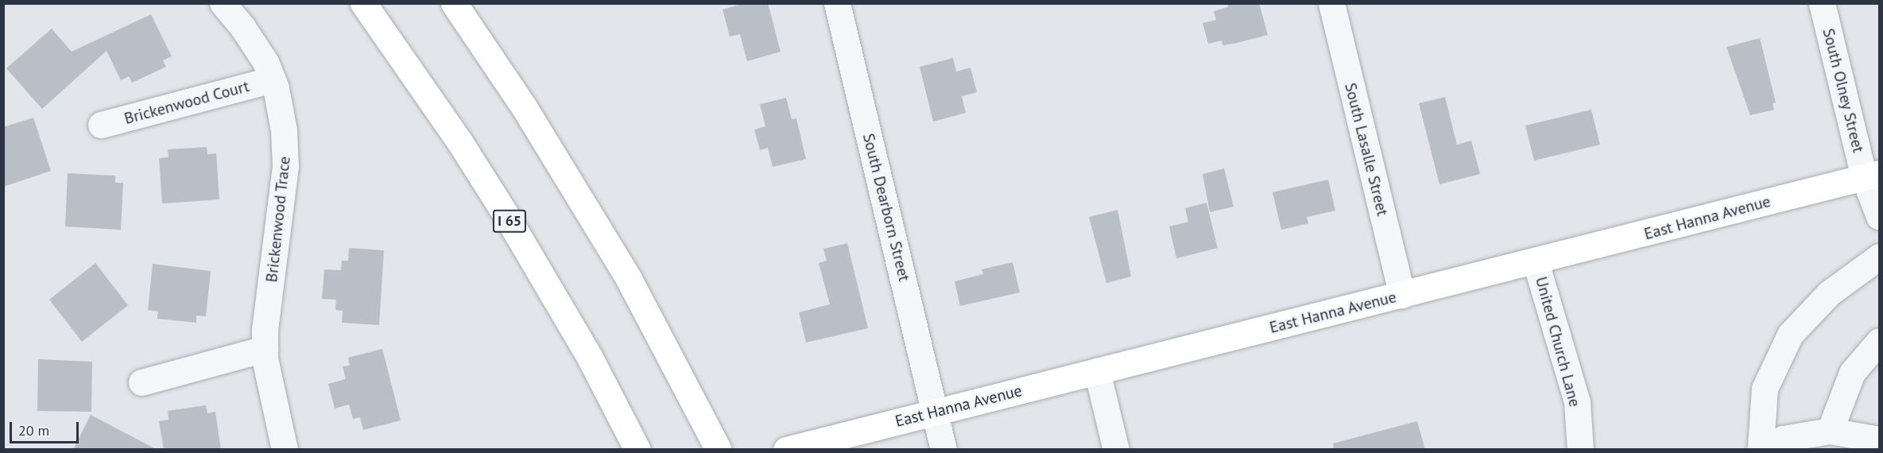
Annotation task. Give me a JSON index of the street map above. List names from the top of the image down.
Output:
{
  "streets": {
    "main road": ["East Hanna Avenue", "I 65"],
    "street": [
      "South Olney Street",
      "Brickenwood Court",
      "South Lasalle Street",
      "South Dearborn Street",
      "Brickenwood Trace",
      "United Church Lane"
    ]
  },
  "crossings": [
    ["South Olney Street", "East Hanna Avenue"],
    ["Brickenwood Court", "Brickenwood Trace"],
    ["South Lasalle Street", "East Hanna Avenue"],
    ["South Dearborn Street", "East Hanna Avenue"],
    ["East Hanna Avenue", "United Church Lane"]
  ],
  "scale_bar": "20 m"
}
